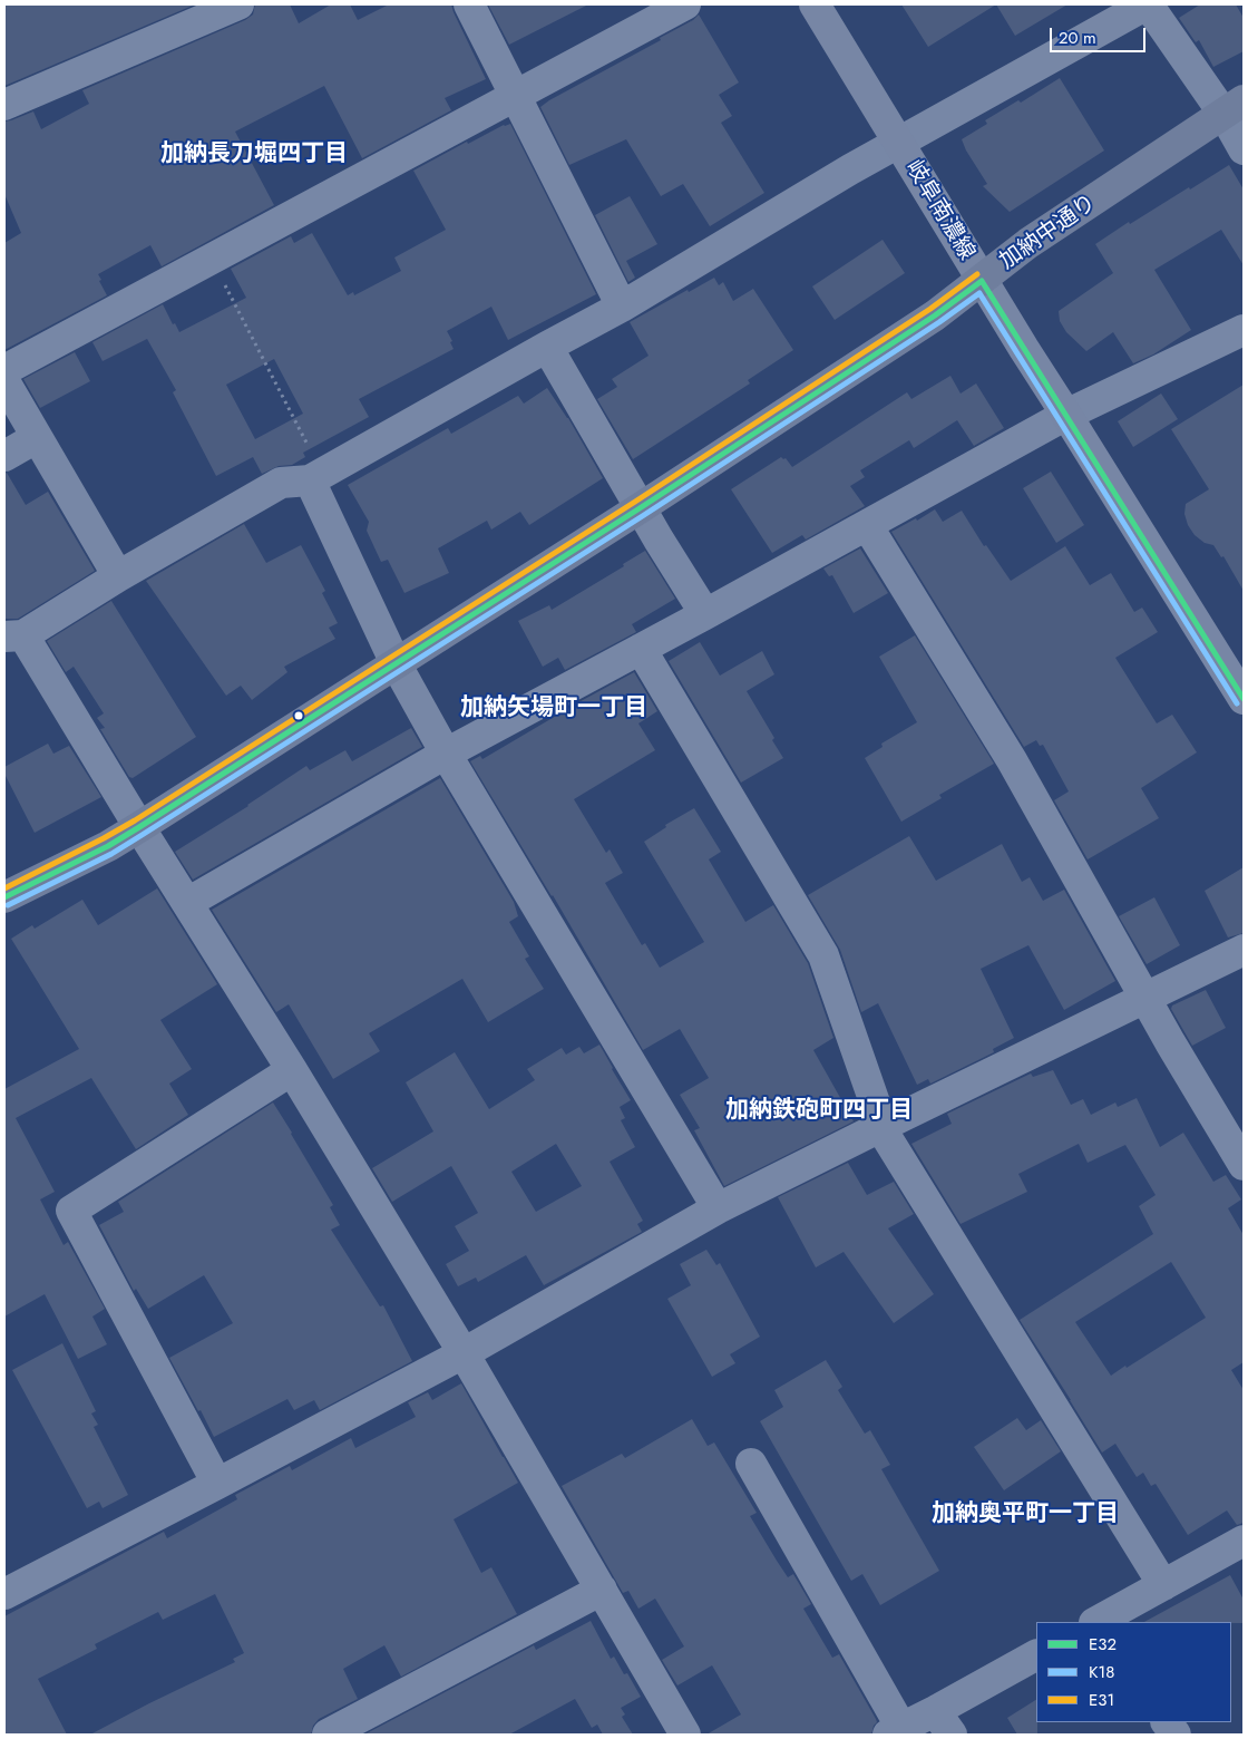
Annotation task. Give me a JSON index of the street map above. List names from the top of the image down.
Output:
{
  "streets": {
    "highway": ["加納中通り"],
    "main road": ["岐阜南濃線"]
  },
  "crossings": [
    ["岐阜南濃線", "加納中通り"]
  ],
  "districts": [
    "加納長刀堀四丁目",
    "加納矢場町一丁目",
    "加納鉄砲町四丁目",
    "加納奥平町一丁目"
  ],
  "lines": ["transit line E31", "transit line E32", "transit line K18"],
  "legend": ["E32", "K18", "E31"],
  "scale_bar": "20 m"
}
